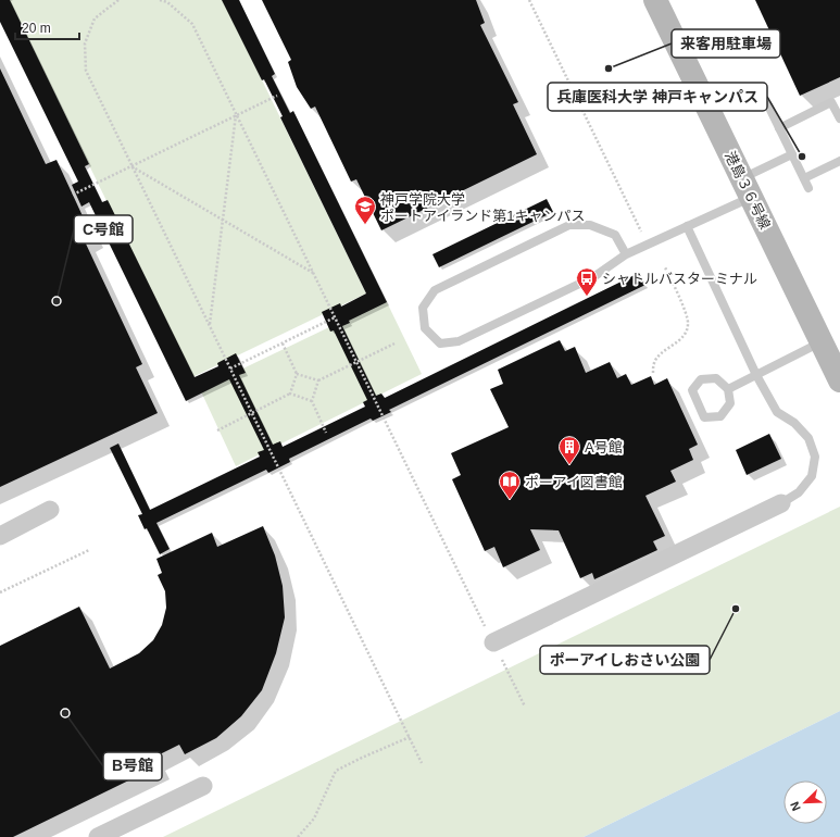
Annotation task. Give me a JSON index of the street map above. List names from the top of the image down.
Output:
{
  "streets": {
    "street": ["港島３６号線"]
  },
  "places": {
    "other": [
      "来客用駐車場",
      "兵庫医科大学 神戸キャンパス",
      "C号館",
      "ポーアイしおさい公園",
      "B号館"
    ],
    "school or university": ["神戸学院大学 ポートアイランド第1キャンパス"],
    "bus stop": ["シャトルバスターミナル"],
    "building": ["A号館"],
    "library": ["ポーアイ図書館"]
  },
  "scale_bar": "20 m",
  "north": "bottom left"
}
